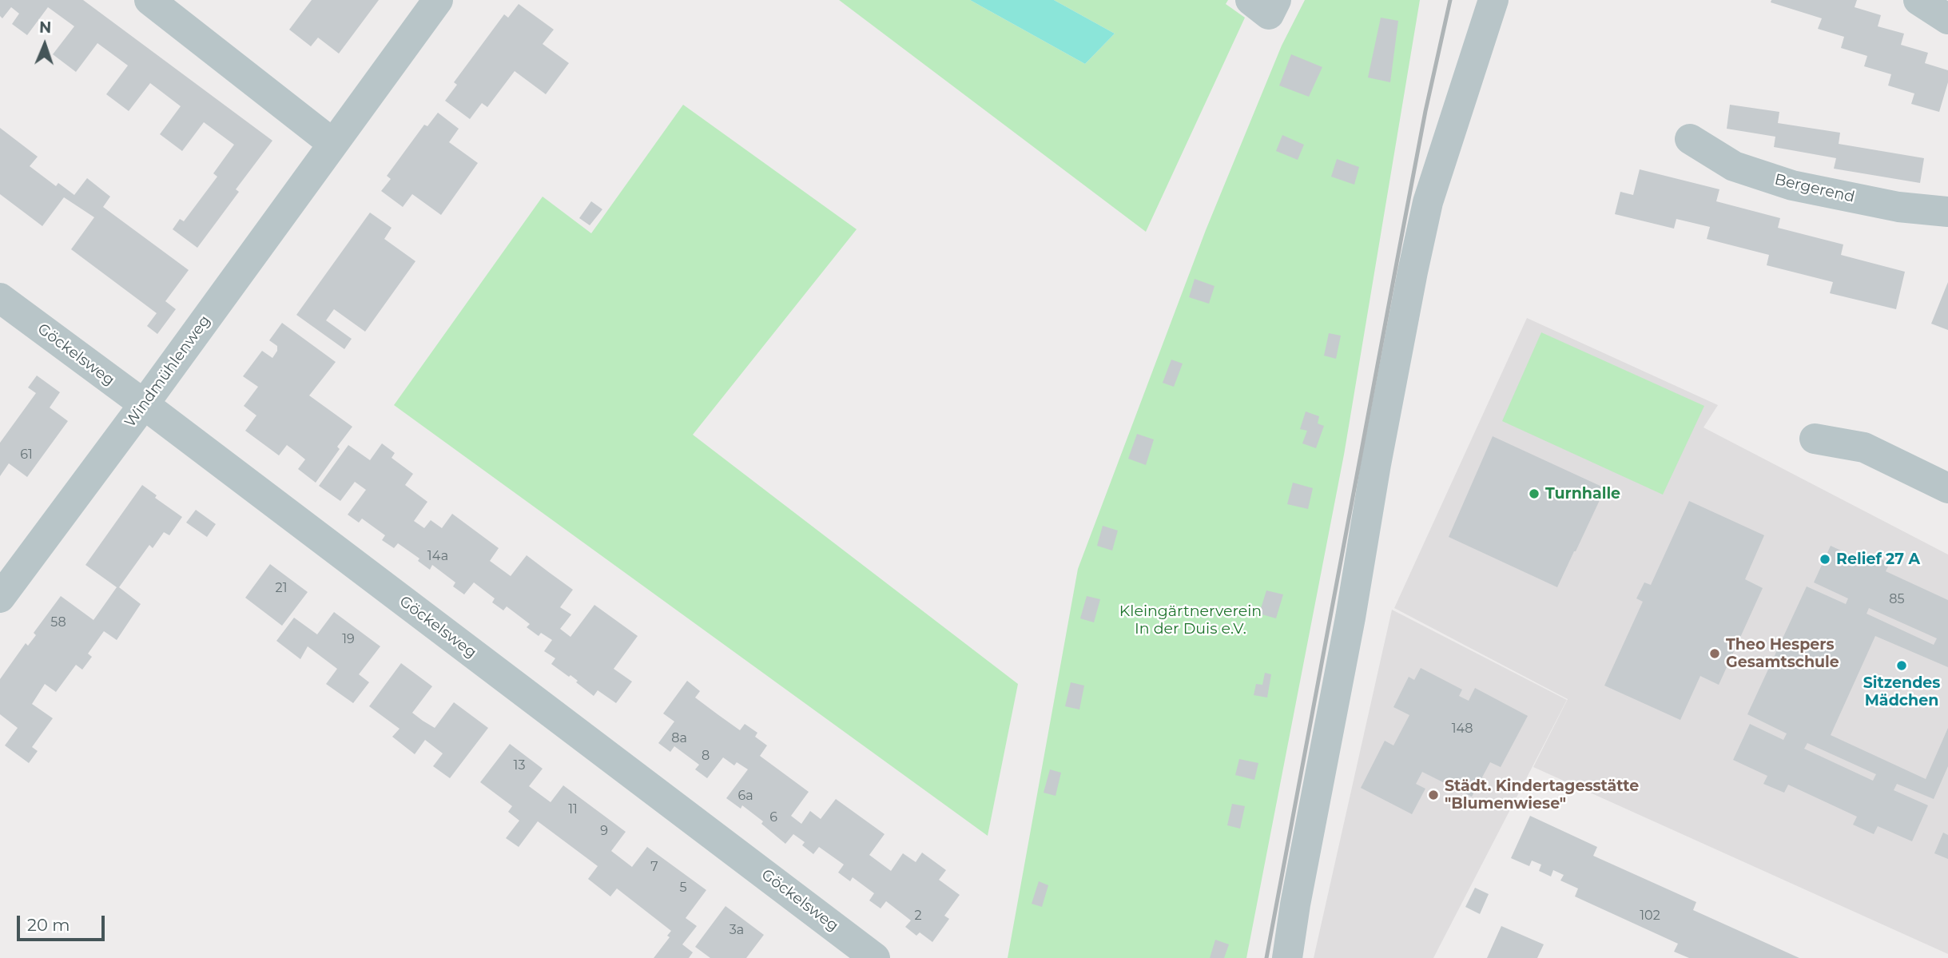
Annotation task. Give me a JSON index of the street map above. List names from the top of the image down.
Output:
{
  "streets": {
    "street": ["Bergerend", "Göckelsweg", "Windmühlenweg"]
  },
  "crossings": [
    ["Göckelsweg", "Windmühlenweg"]
  ],
  "parks": ["Kleingärtnerverein In der Duis e.V."],
  "places": [
    "Turnhalle",
    "Relief 27 A",
    "Theo Hespers Gesamtschule",
    "Sitzendes Mädchen",
    "Städt. Kindertagesstätte \"Blumenwiese\""
  ],
  "house_numbers": [
    "61",
    "14a",
    "21",
    "85",
    "58",
    "19",
    "148",
    "8a",
    "8",
    "13",
    "6a",
    "11",
    "6",
    "9",
    "7",
    "5",
    "2",
    "102",
    "3a"
  ],
  "scale_bar": "20 m",
  "north": "top"
}
